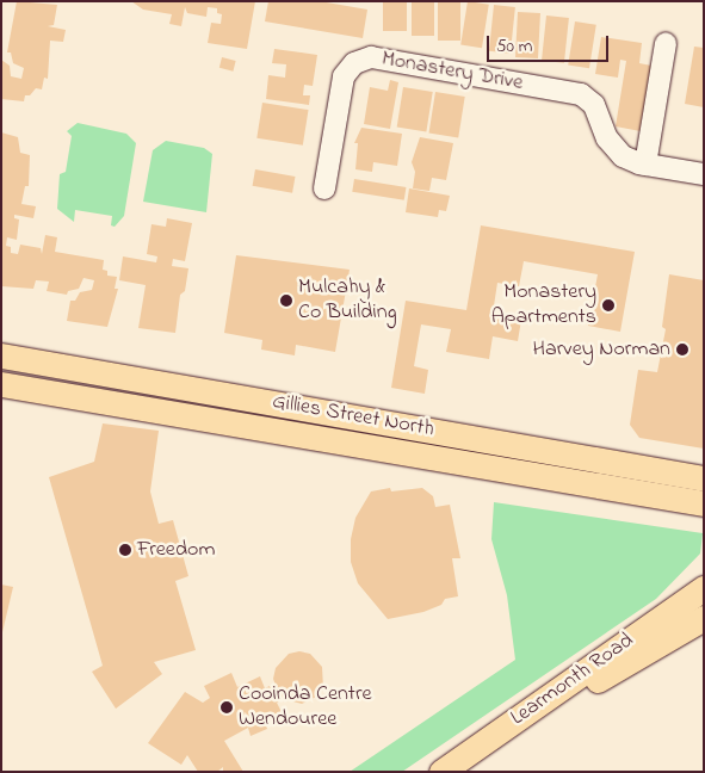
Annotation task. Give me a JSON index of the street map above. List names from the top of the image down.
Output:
{
  "streets": {
    "main road": ["Gillies Street North", "Learmonth Road"],
    "street": ["Monastery Drive"]
  },
  "places": [
    "Mulcahy & Co Building",
    "Monastery Apartments",
    "Harvey Norman",
    "Freedom",
    "Cooinda Centre Wendouree"
  ],
  "scale_bar": "50 m"
}
